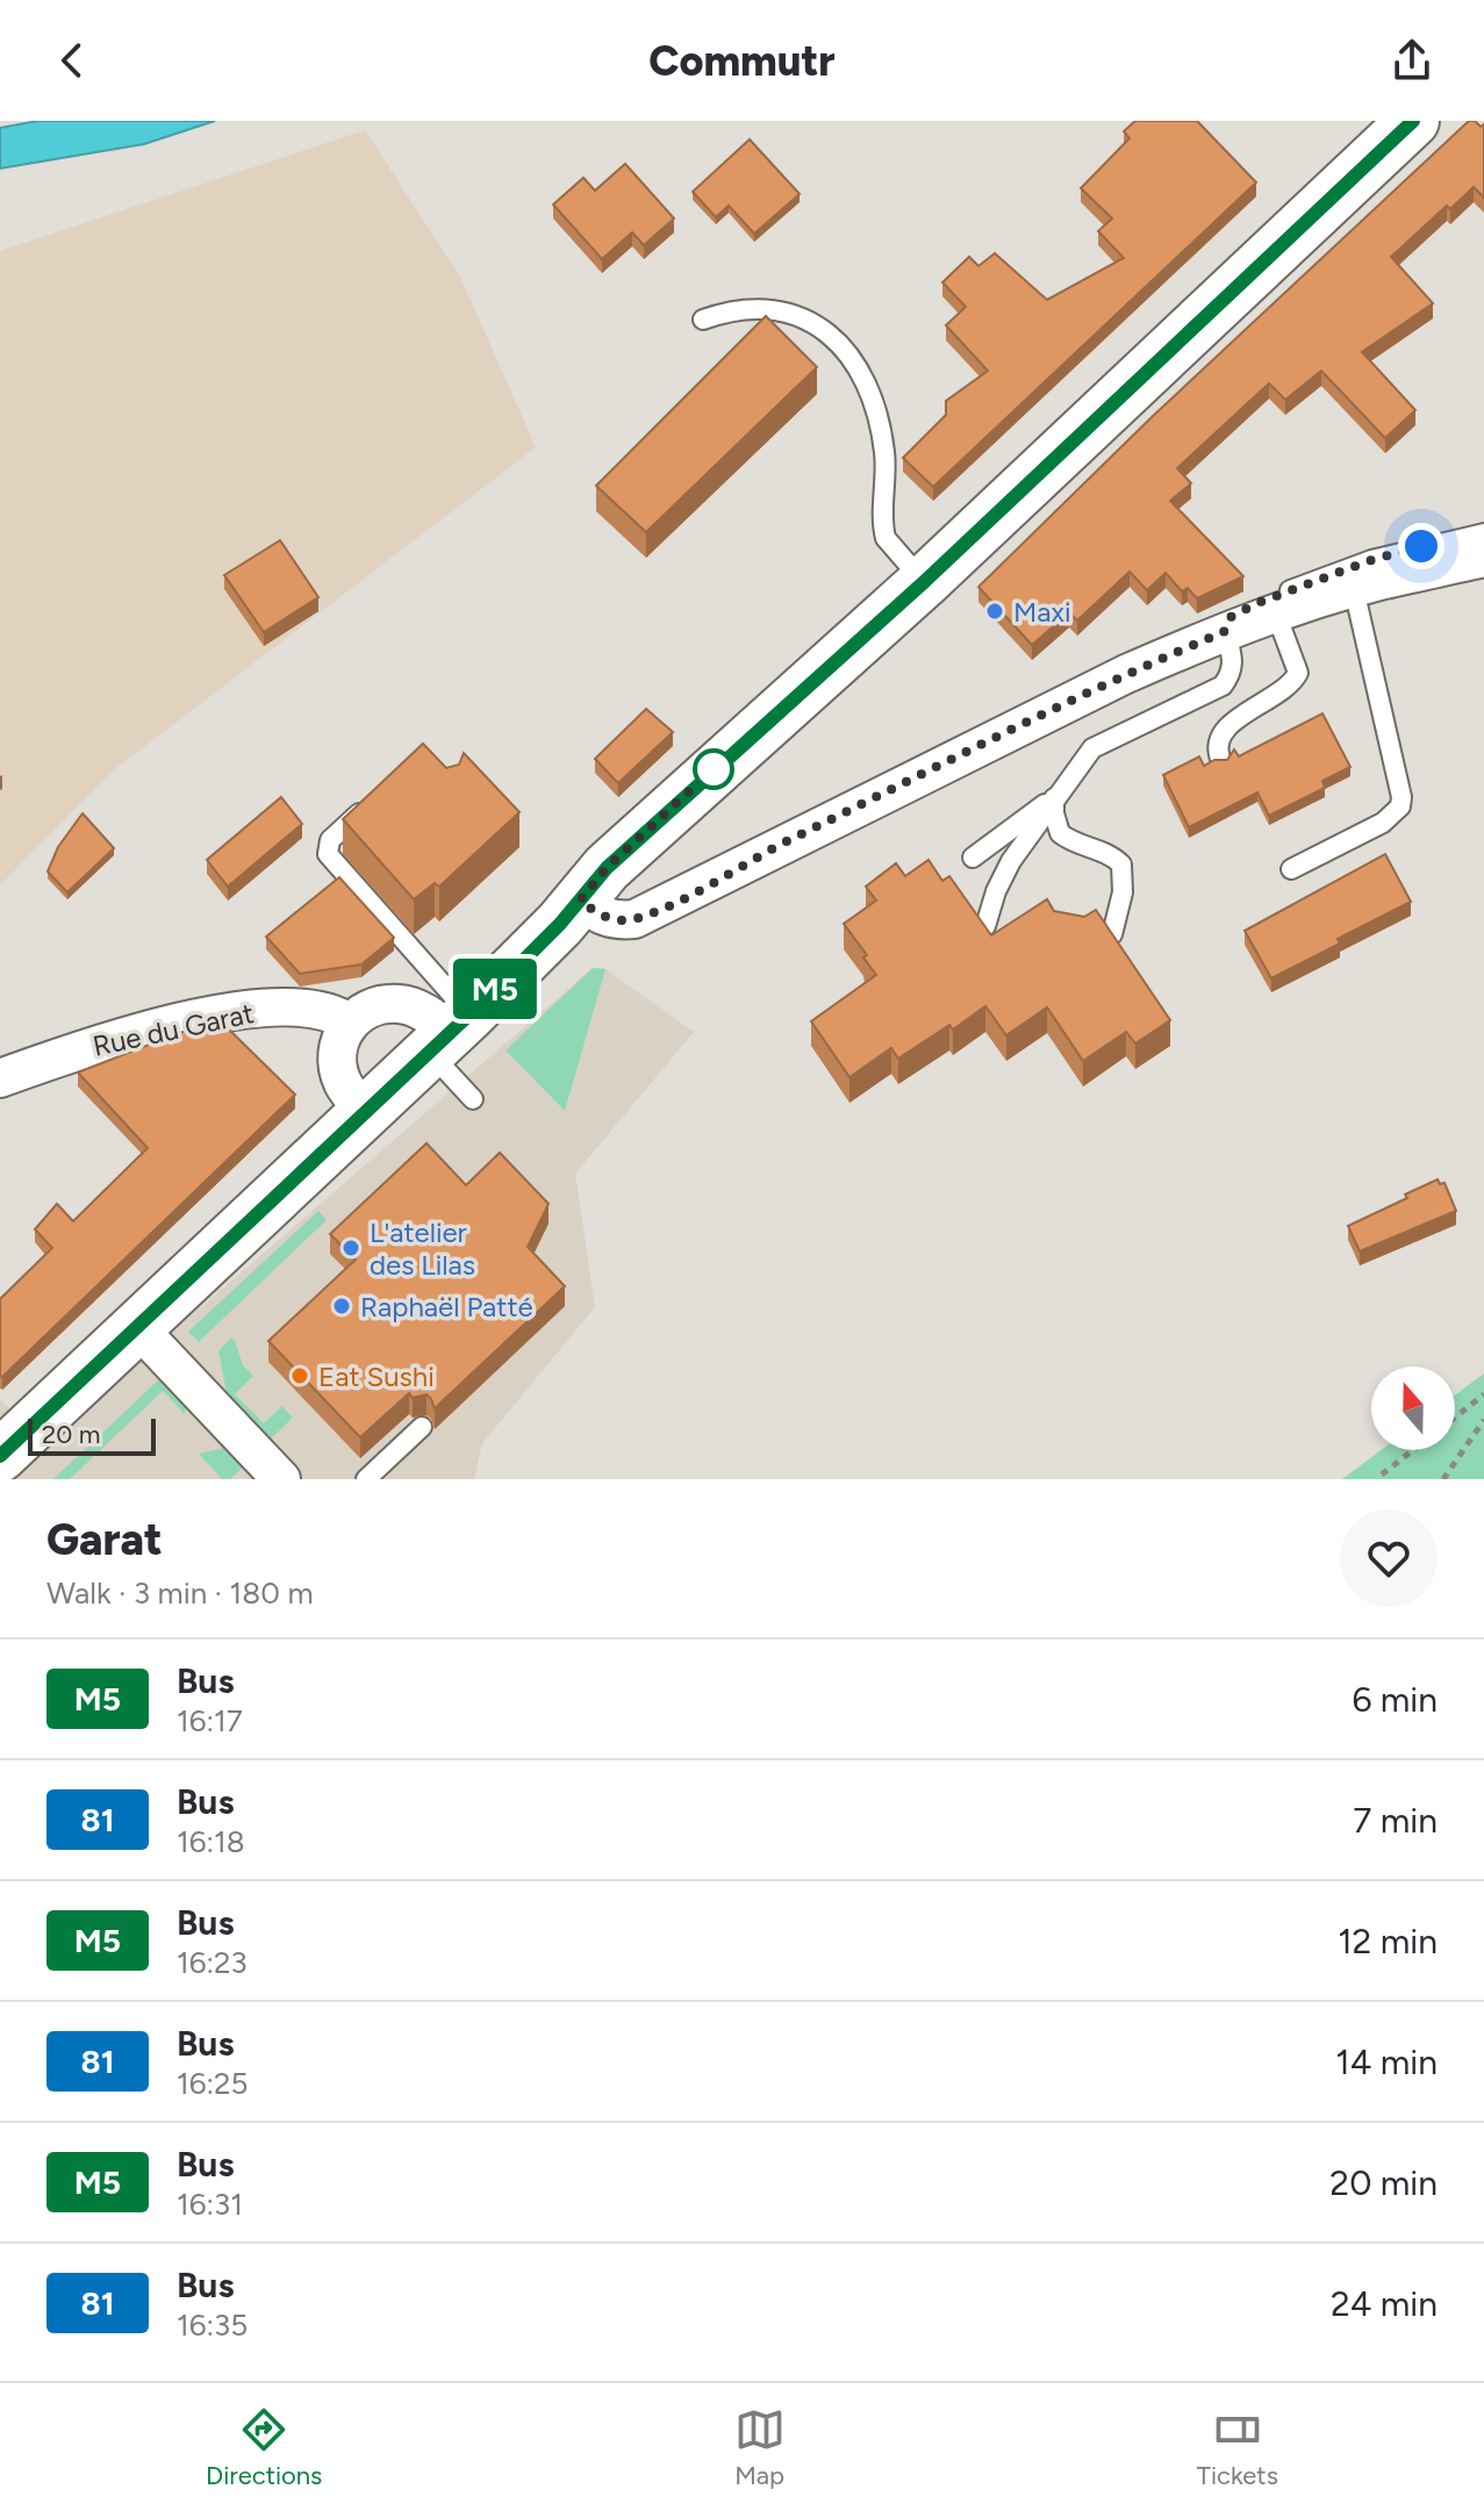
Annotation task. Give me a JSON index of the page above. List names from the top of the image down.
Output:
{
  "streets": {
    "street": ["Rue du Garat"]
  },
  "places": [
    "Maxi",
    "L'atelier des Lilas",
    "Raphaël Patté",
    "Eat Sushi"
  ],
  "lines": ["bus line M5"],
  "scale_bar": "20 m",
  "north": "top",
  "page": {
    "header": "Commutr",
    "on_map": "M5",
    "scale": "20 m",
    "heading": ["Garat", "Walk · 3 min · 180 m"],
    "list": [
      {
        "mark": "M5",
        "name": "Bus",
        "note": "16:17",
        "value": "6 min"
      },
      {
        "mark": "81",
        "name": "Bus",
        "note": "16:18",
        "value": "7 min"
      },
      {
        "mark": "M5",
        "name": "Bus",
        "note": "16:23",
        "value": "12 min"
      },
      {
        "mark": "81",
        "name": "Bus",
        "note": "16:25",
        "value": "14 min"
      },
      {
        "mark": "M5",
        "name": "Bus",
        "note": "16:31",
        "value": "20 min"
      },
      {
        "mark": "81",
        "name": "Bus",
        "note": "16:35",
        "value": "24 min"
      }
    ],
    "tabs": ["Directions", "Map", "Tickets"]
  }
}
